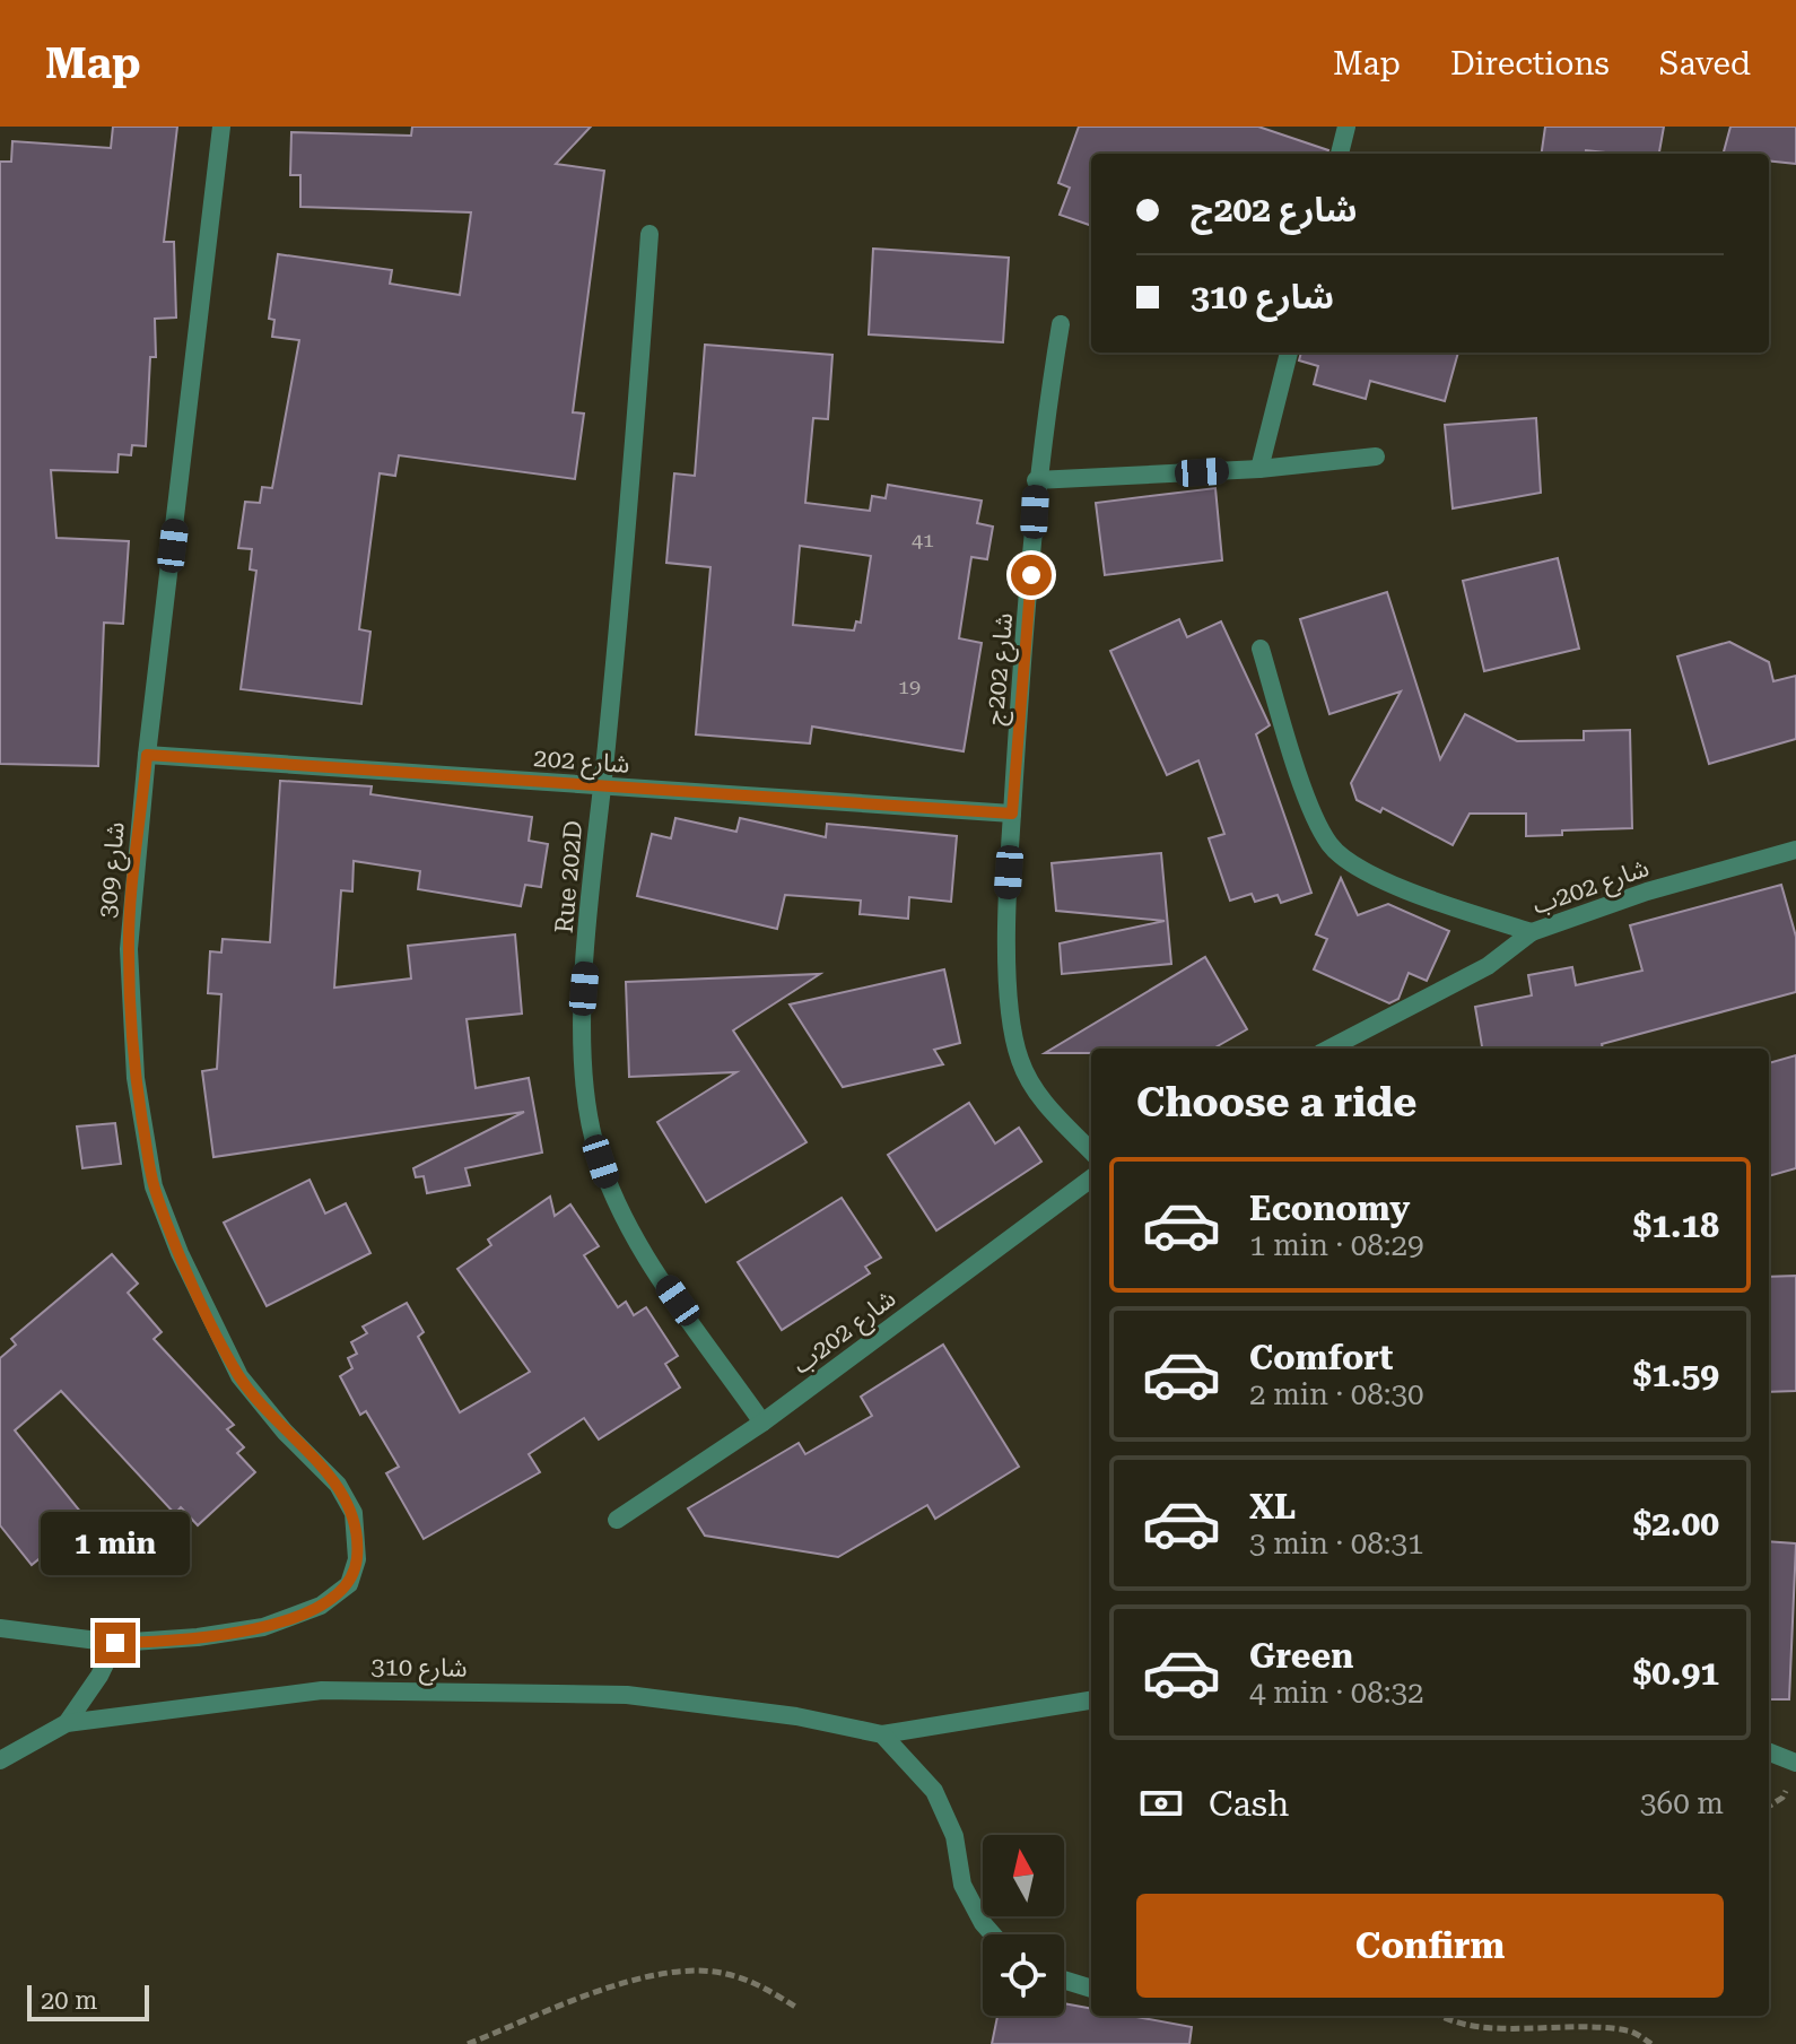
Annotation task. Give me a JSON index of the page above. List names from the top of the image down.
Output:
{
  "streets": {
    "street": [
      "شارع 202ج",
      "شارع 202",
      "شارع 309",
      "Rue 202D",
      "شارع 202ب",
      "شارع 310"
    ]
  },
  "crossings": [
    ["شارع 202ج", "شارع 202"],
    ["شارع 202", "شارع 309"],
    ["شارع 202", "Rue 202D"],
    ["Rue 202D", "شارع 202ب"]
  ],
  "house_numbers": ["41", "19"],
  "scale_bar": "20 m",
  "north": "top",
  "page": {
    "header": "Map",
    "nav": ["Map", "Directions", "Saved"],
    "banner": ["شارع 202ج", "شارع 310"],
    "heading": "Choose a ride",
    "list": [
      {
        "name": "Economy",
        "note": "1 min · 08:29",
        "value": "$1.18"
      },
      {
        "name": "Comfort",
        "note": "2 min · 08:30",
        "value": "$1.59"
      },
      {
        "name": "XL",
        "note": "3 min · 08:31",
        "value": "$2.00"
      },
      {
        "name": "Green",
        "note": "4 min · 08:32",
        "value": "$0.91"
      }
    ],
    "bubble": "1 min",
    "pay": ["Cash", "360 m"],
    "buttons": "Confirm",
    "scale": "20 m"
  }
}
